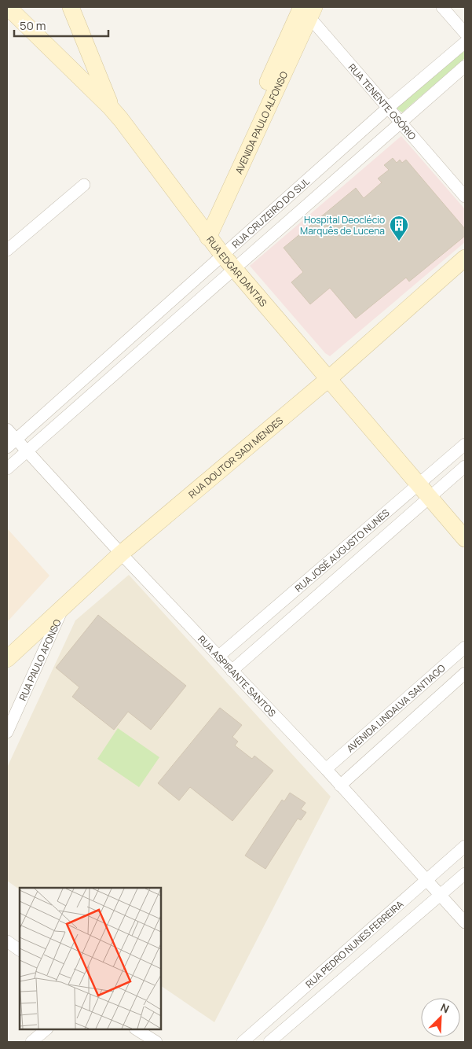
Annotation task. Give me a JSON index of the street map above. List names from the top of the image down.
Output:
{
  "streets": {
    "street": [
      "RUA TENENTE OSÓRIO",
      "AVENIDA PAULO ALFONSO",
      "RUA CRUZEIRO DO SUL",
      "RUA EDGAR DANTAS",
      "RUA DOUTOR SADI MENDES",
      "RUA JOSÉ AUGUSTO NUNES",
      "RUA PAULO AFONSO",
      "RUA ASPIRANTE SANTOS",
      "AVENIDA LINDALVA SANTIAGO",
      "RUA PEDRO NUNES FERREIRA"
    ]
  },
  "crossings": [
    ["RUA TENENTE OSÓRIO", "AVENIDA PAULO ALFONSO"],
    ["RUA TENENTE OSÓRIO", "RUA CRUZEIRO DO SUL"],
    ["AVENIDA PAULO ALFONSO", "RUA EDGAR DANTAS"],
    ["RUA CRUZEIRO DO SUL", "RUA EDGAR DANTAS"],
    ["RUA CRUZEIRO DO SUL", "RUA ASPIRANTE SANTOS"],
    ["RUA EDGAR DANTAS", "RUA DOUTOR SADI MENDES"],
    ["RUA EDGAR DANTAS", "RUA JOSÉ AUGUSTO NUNES"],
    ["RUA DOUTOR SADI MENDES", "RUA PAULO AFONSO"],
    ["RUA DOUTOR SADI MENDES", "RUA ASPIRANTE SANTOS"],
    ["RUA JOSÉ AUGUSTO NUNES", "RUA ASPIRANTE SANTOS"],
    ["RUA ASPIRANTE SANTOS", "AVENIDA LINDALVA SANTIAGO"],
    ["RUA ASPIRANTE SANTOS", "RUA PEDRO NUNES FERREIRA"]
  ],
  "places": {
    "building": ["Hospital Deoclécio Marquês de Lucena"]
  },
  "scale_bar": "50 m",
  "north": "top right"
}
